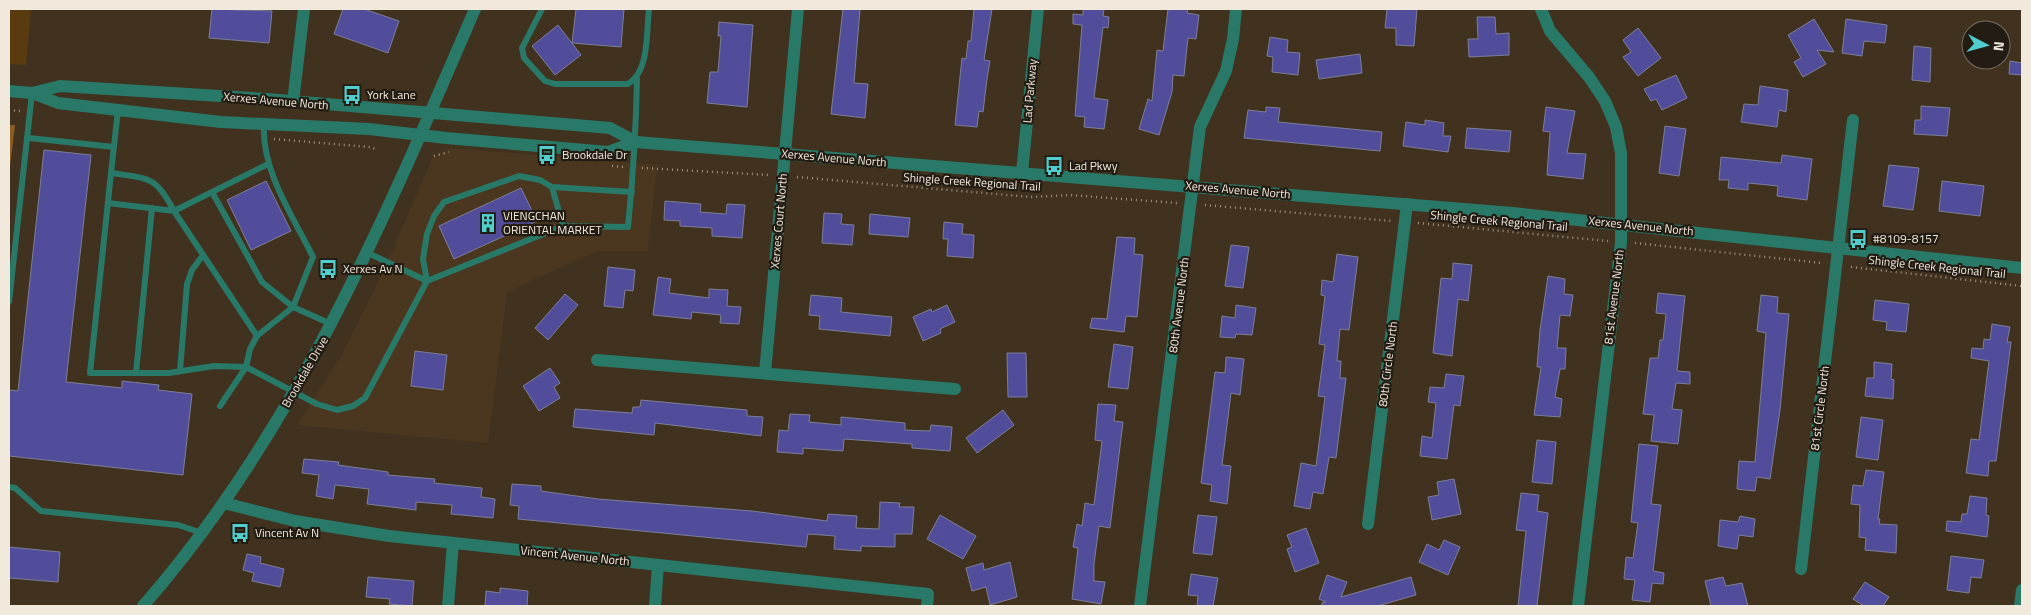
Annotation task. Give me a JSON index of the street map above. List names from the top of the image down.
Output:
{
  "streets": {
    "street": [
      "Lad Parkway",
      "Xerxes Avenue North",
      "Xerxes Court North",
      "81st Avenue North",
      "80th Avenue North",
      "80th Circle North",
      "Brookdale Drive",
      "81st Circle North",
      "Vincent Avenue North"
    ],
    "path": ["Shingle Creek Regional Trail"]
  },
  "crossings": [
    ["Lad Parkway", "Xerxes Avenue North"],
    ["Xerxes Avenue North", "Xerxes Court North"],
    ["Xerxes Avenue North", "81st Avenue North"],
    ["Xerxes Avenue North", "80th Avenue North"],
    ["Xerxes Avenue North", "80th Circle North"],
    ["Xerxes Avenue North", "Brookdale Drive"],
    ["Xerxes Avenue North", "81st Circle North"],
    ["Brookdale Drive", "Vincent Avenue North"]
  ],
  "places": {
    "bus stop": [
      "York Lane",
      "Brookdale Dr",
      "Lad Pkwy",
      "#8109-8157",
      "Xerxes Av N",
      "Vincent Av N"
    ],
    "building": ["VIENGCHAN ORIENTAL MARKET"]
  },
  "north": "right"
}
